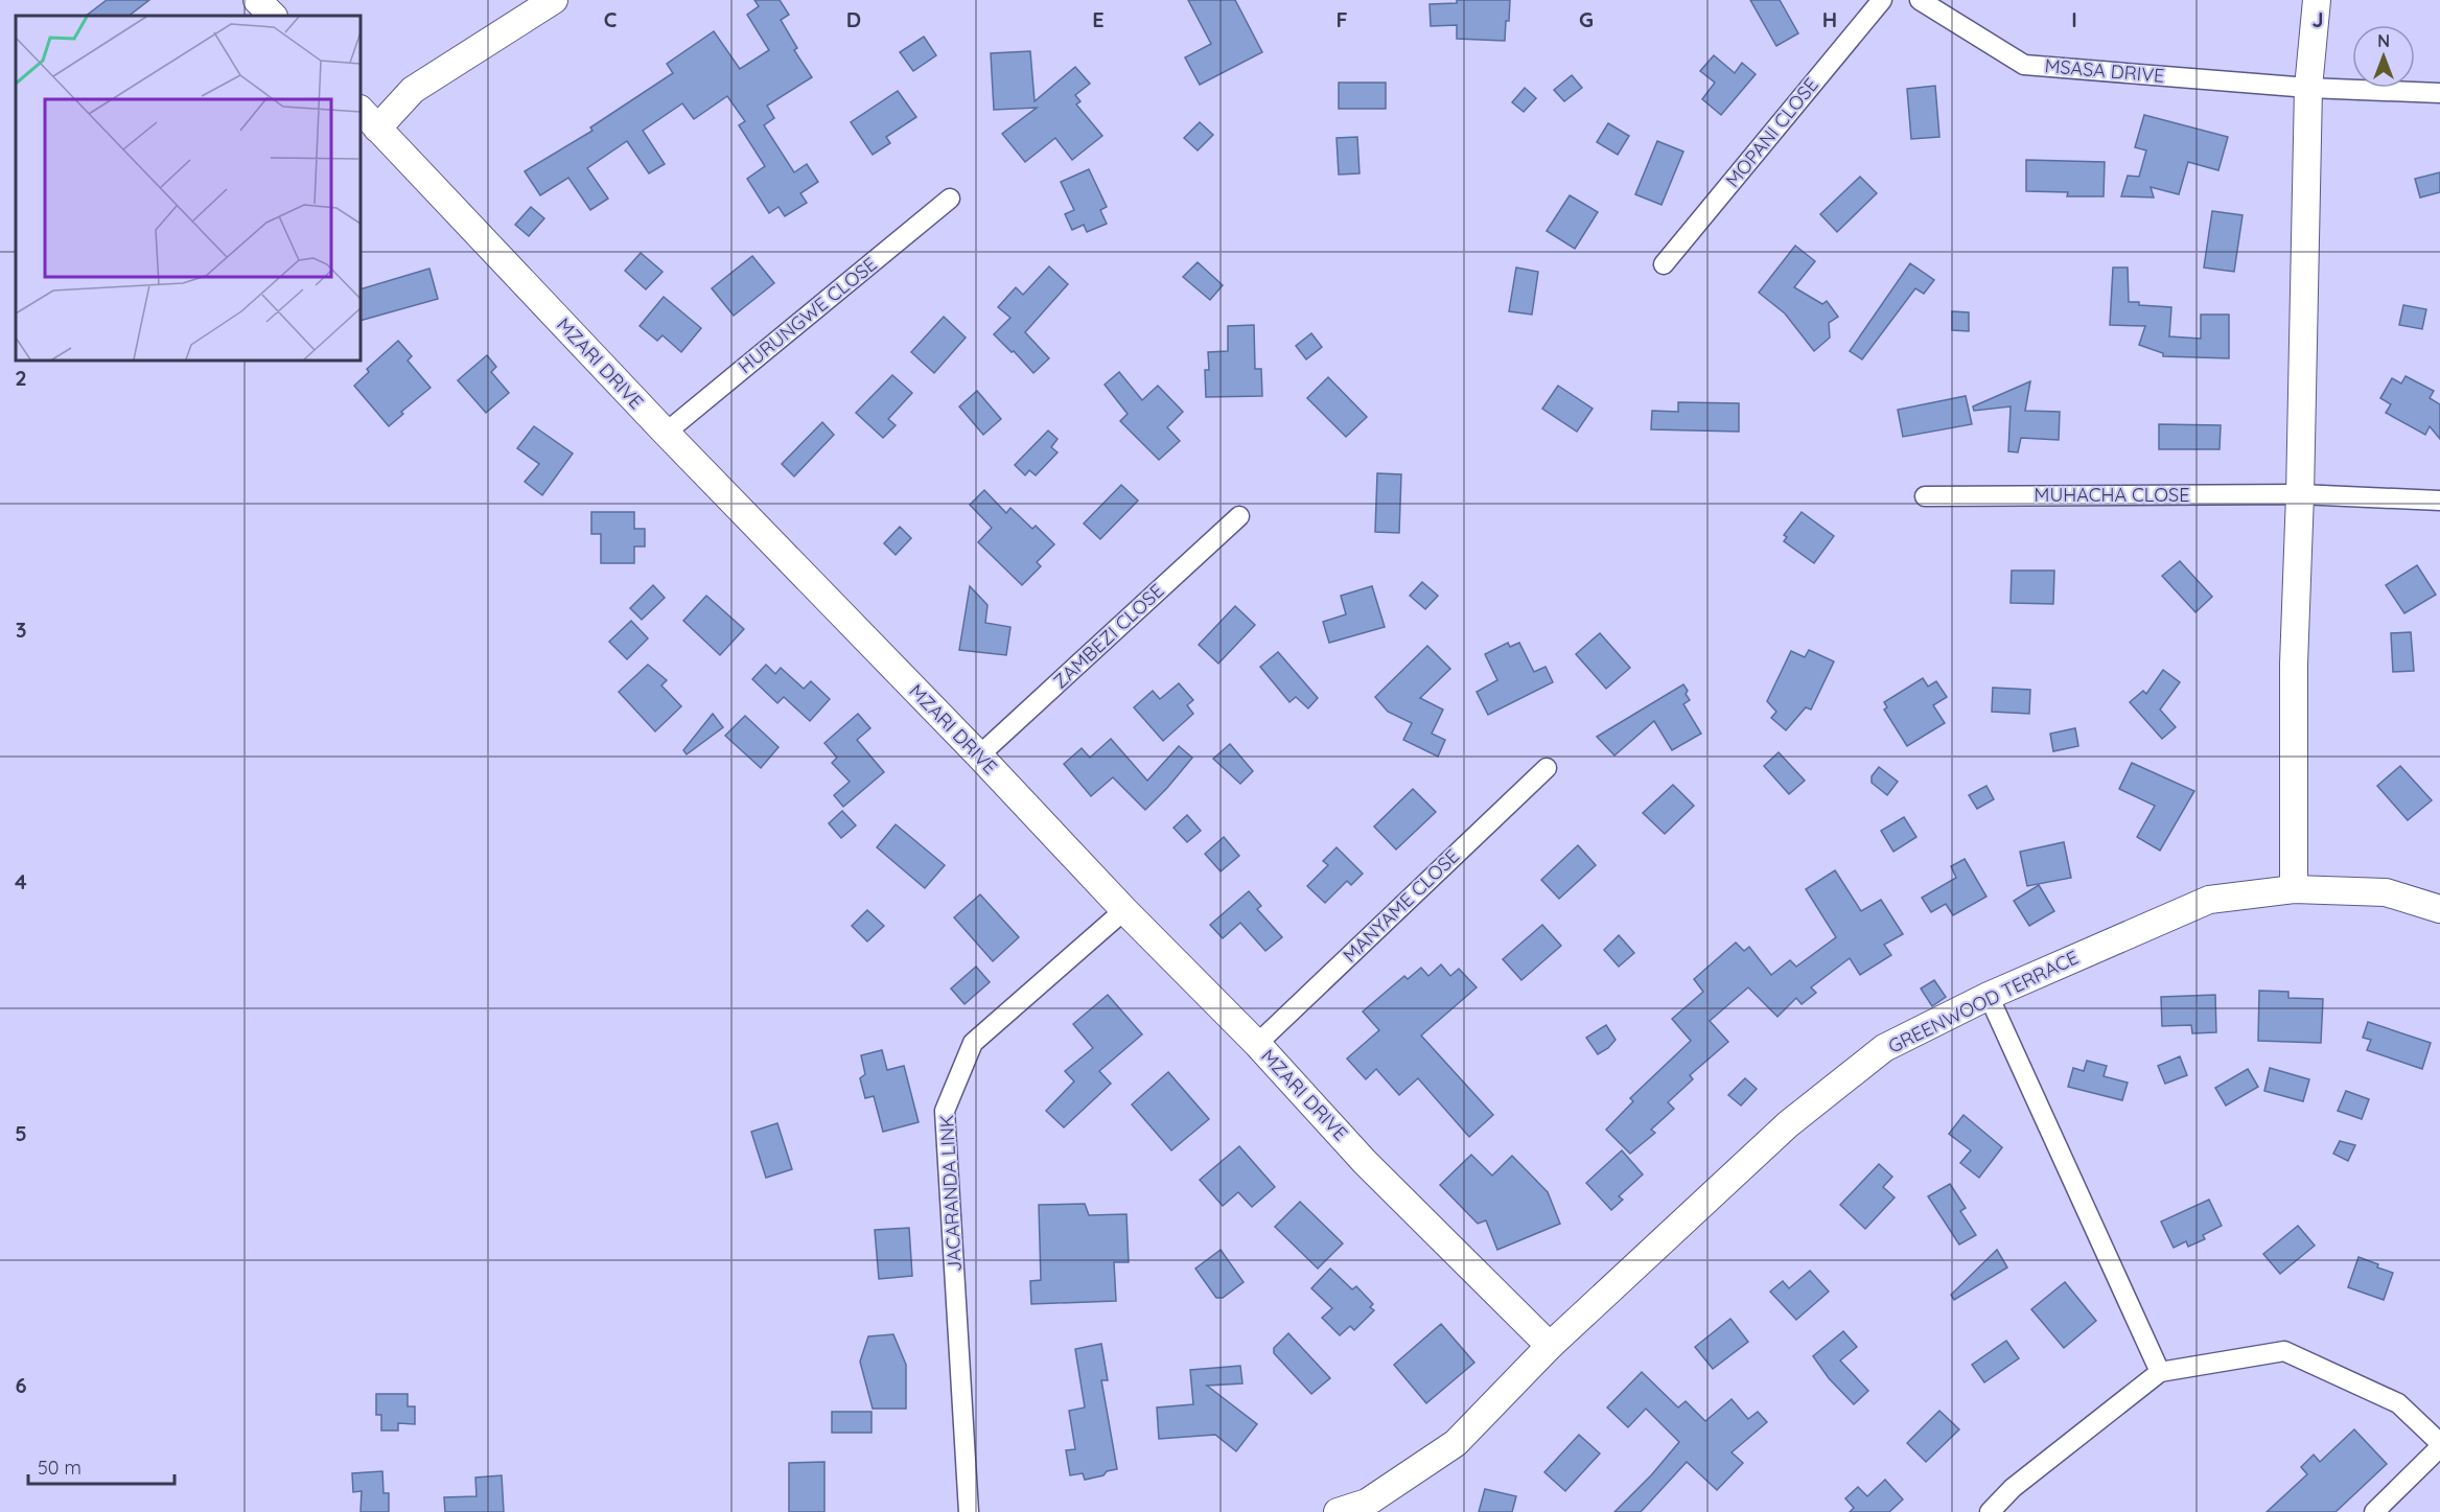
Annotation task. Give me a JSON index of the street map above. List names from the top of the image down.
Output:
{
  "streets": {
    "street": [
      "MSASA DRIVE",
      "MOPANI CLOSE",
      "HURUNGWE CLOSE",
      "MZARI DRIVE",
      "MUHACHA CLOSE",
      "ZAMBEZI CLOSE",
      "MANYAME CLOSE",
      "GREENWOOD TERRACE",
      "JACARANDA LINK"
    ]
  },
  "crossings": [
    ["HURUNGWE CLOSE", "MZARI DRIVE"],
    ["MZARI DRIVE", "ZAMBEZI CLOSE"],
    ["MZARI DRIVE", "MANYAME CLOSE"],
    ["MZARI DRIVE", "GREENWOOD TERRACE"],
    ["MZARI DRIVE", "JACARANDA LINK"]
  ],
  "scale_bar": "50 m",
  "north": "top",
  "grid": {
    "columns": [
      "C",
      "D",
      "E",
      "F",
      "G",
      "H",
      "I",
      "J"
    ],
    "rows": [
      "2",
      "3",
      "4",
      "5",
      "6"
    ]
  }
}
